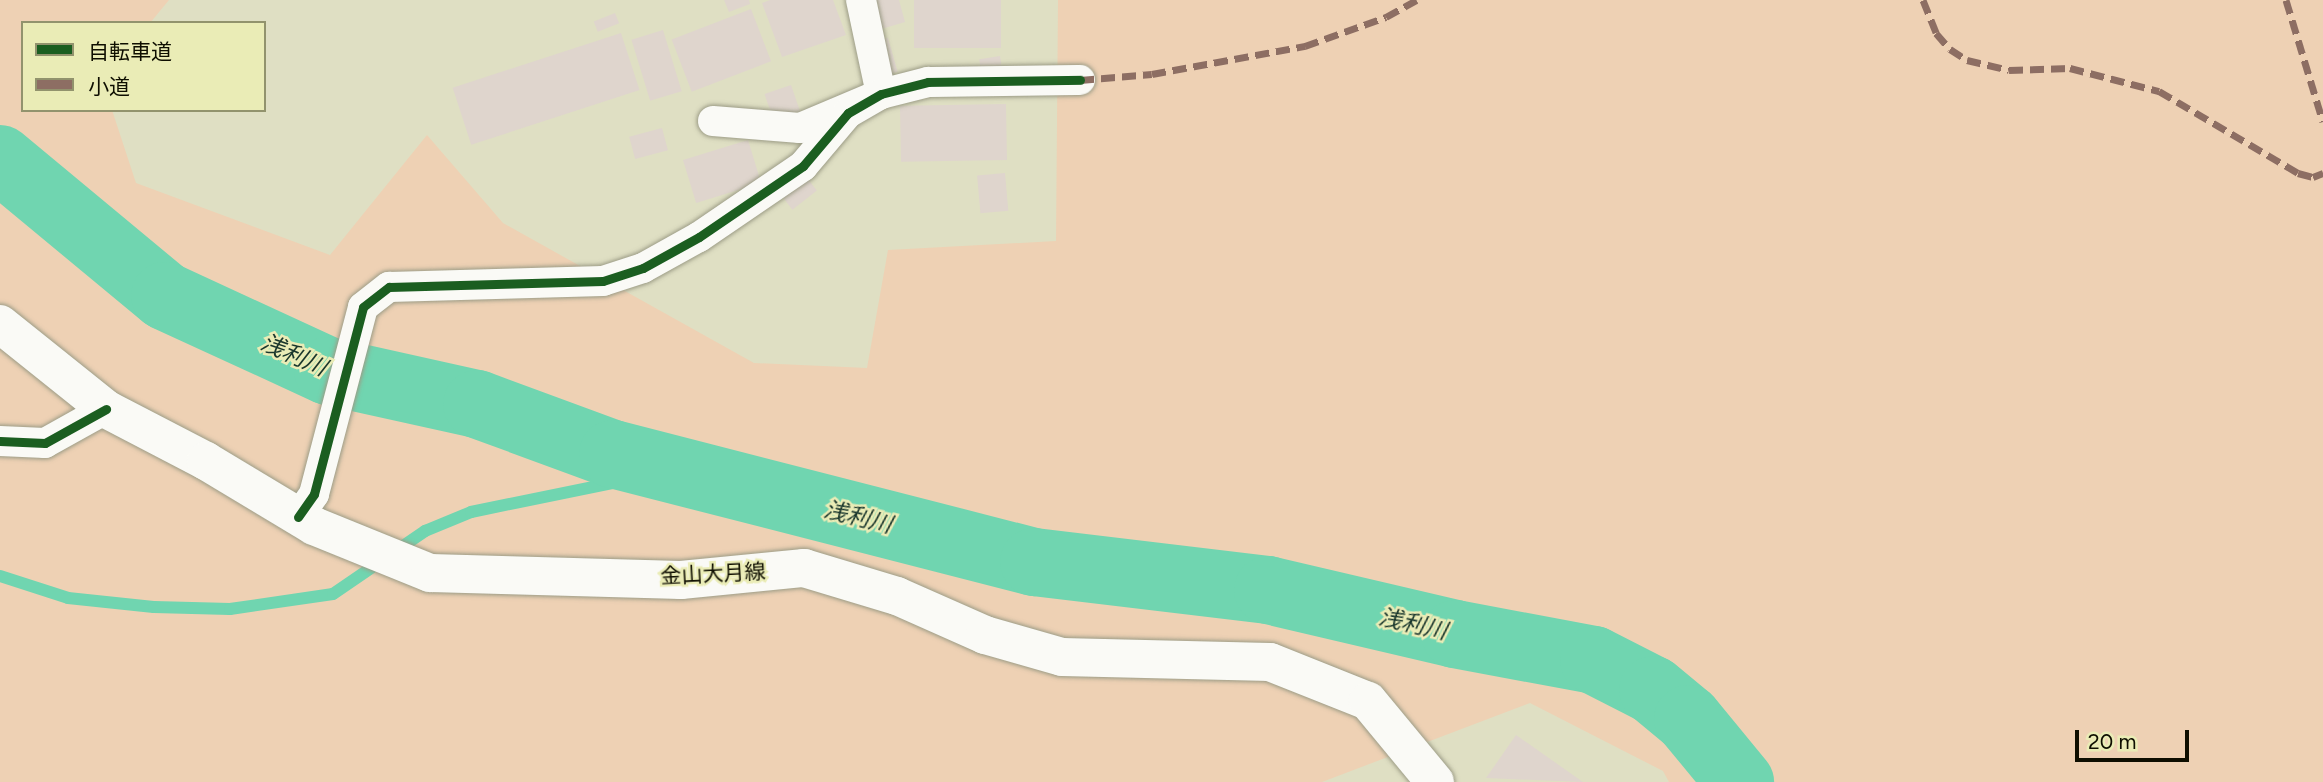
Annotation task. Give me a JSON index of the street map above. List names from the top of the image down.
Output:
{
  "streets": {
    "main road": ["金山大月線"]
  },
  "water": ["浅利川"],
  "legend": ["自転車道", "小道"],
  "scale_bar": "20 m"
}
